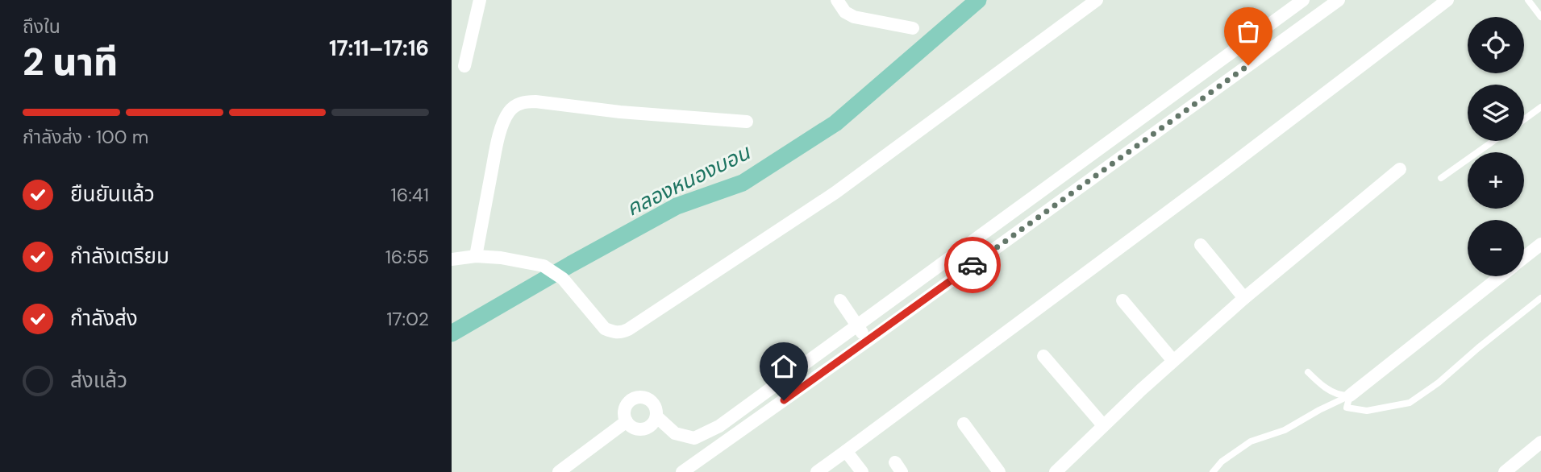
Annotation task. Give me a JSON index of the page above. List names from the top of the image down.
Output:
{
  "water": ["คลองหนองบอน"],
  "page": {
    "heading": ["2 นาที", "ถึงใน", "17:11–17:16"],
    "map_buttons": ["+", "−"],
    "bar": "กำลังส่ง · 100 m",
    "list": [
      ["ยืนยันแล้ว", "16:41"],
      ["กำลังเตรียม", "16:55"],
      ["กำลังส่ง", "17:02"],
      "ส่งแล้ว"
    ]
  }
}
